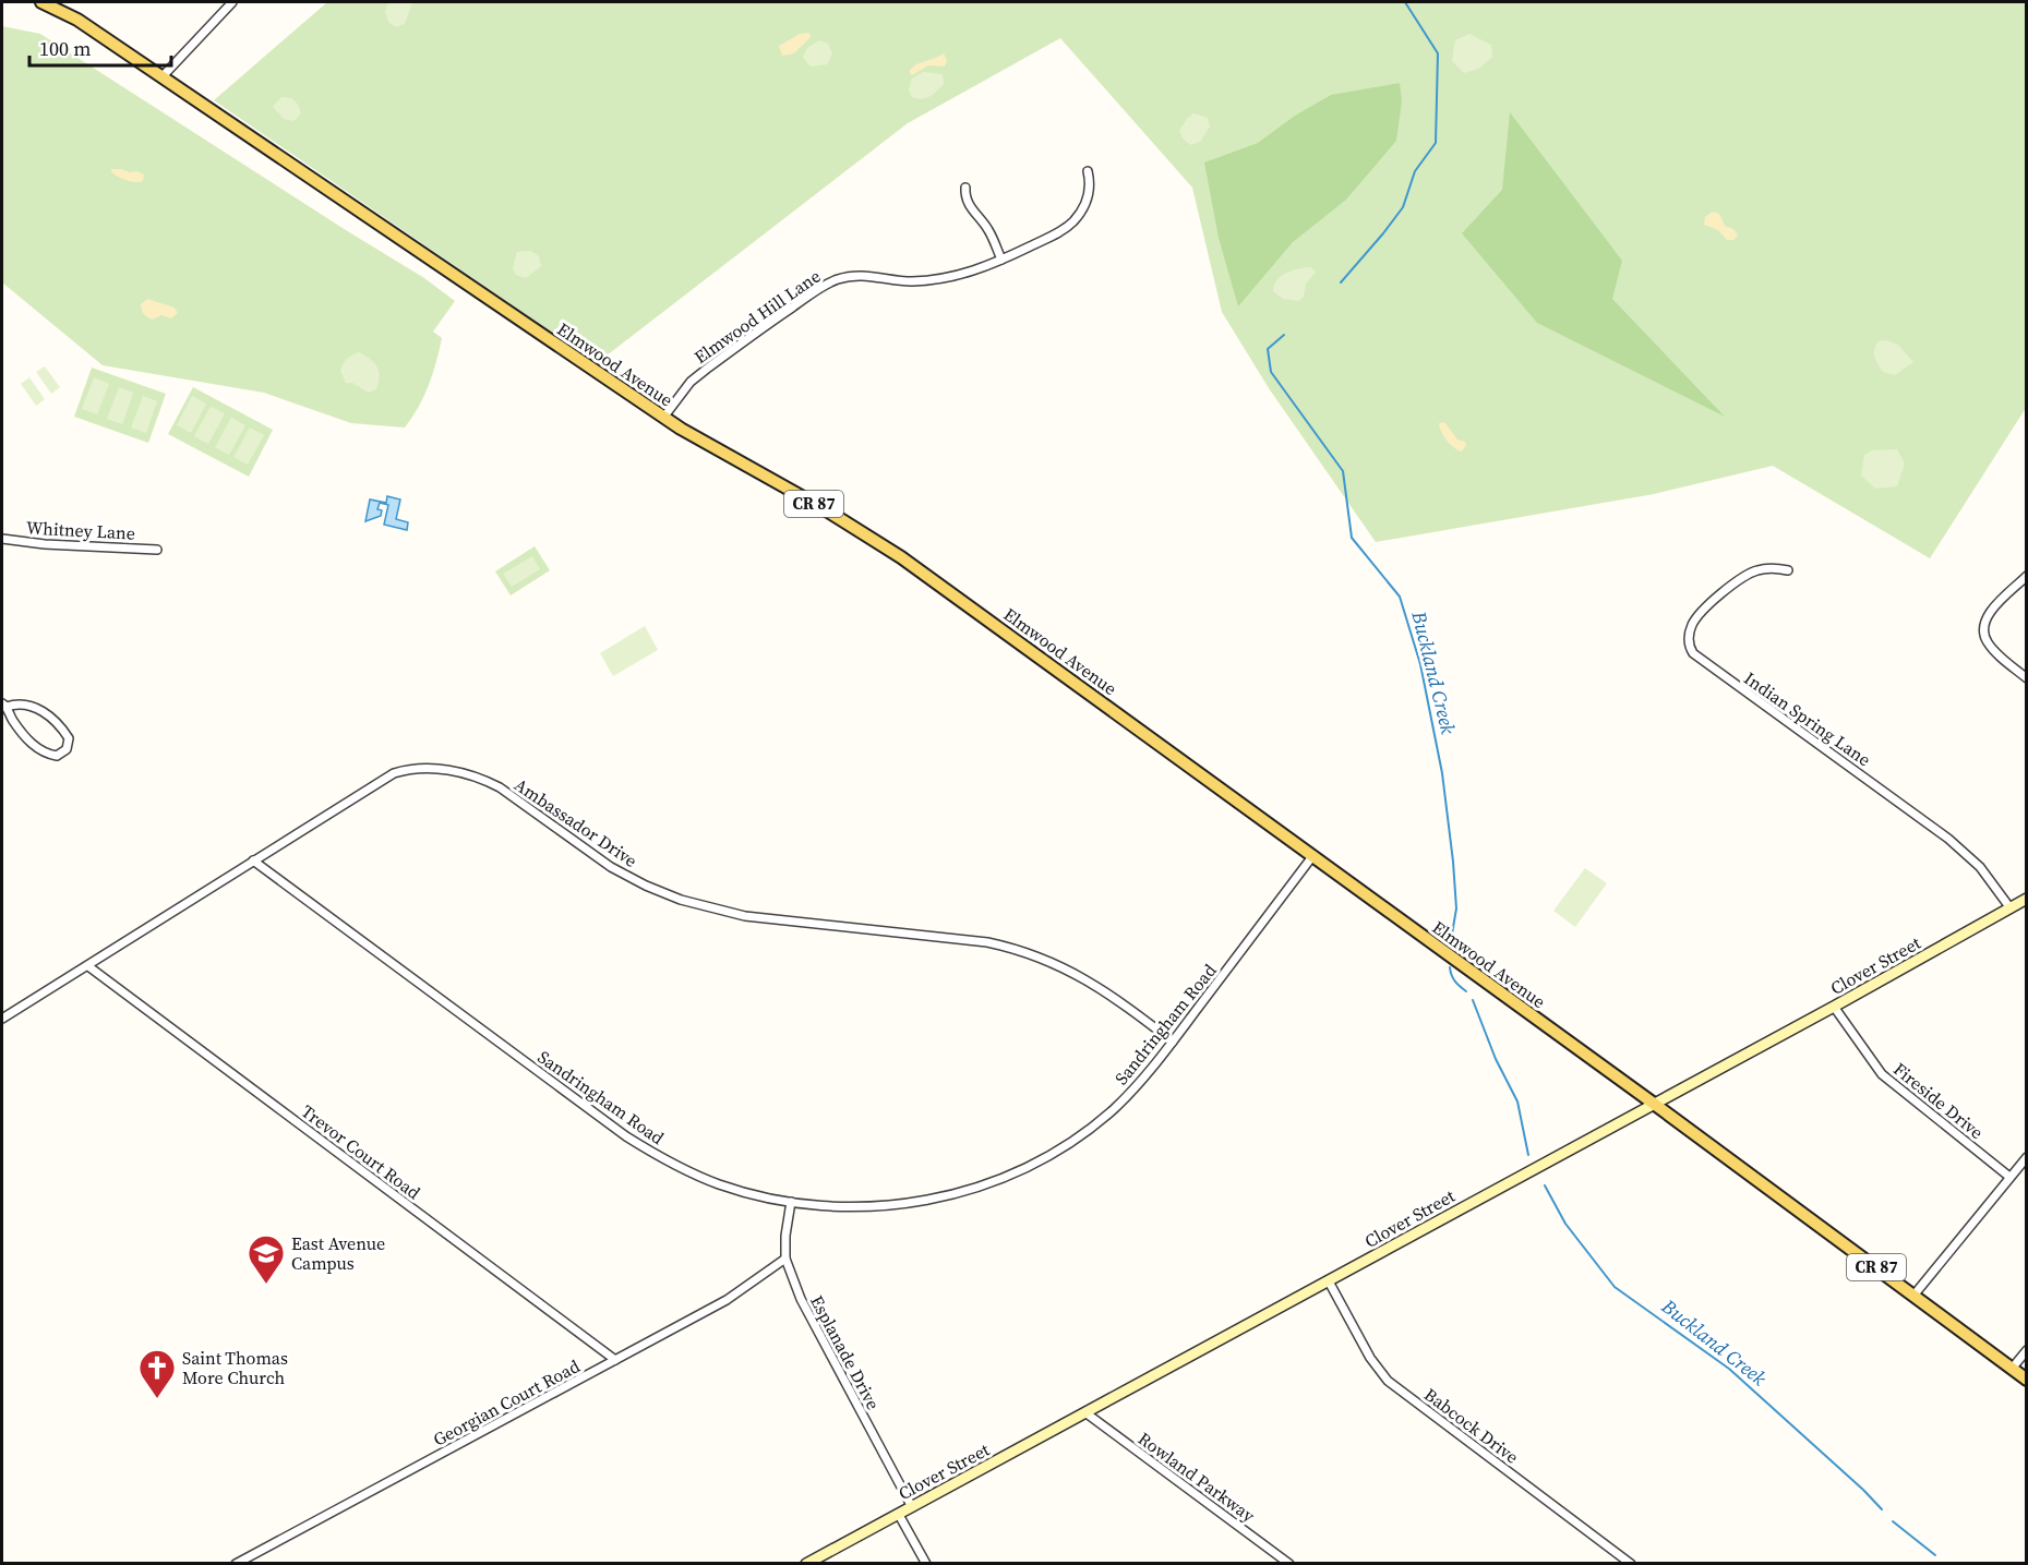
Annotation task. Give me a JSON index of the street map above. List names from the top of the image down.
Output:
{
  "streets": {
    "main road": ["Elmwood Avenue", "CR 87", "Clover Street"],
    "street": [
      "Elmwood Hill Lane",
      "Whitney Lane",
      "Indian Spring Lane",
      "Ambassador Drive",
      "Sandringham Road",
      "Fireside Drive",
      "Trevor Court Road",
      "Esplanade Drive",
      "Georgian Court Road",
      "Babcock Drive",
      "Rowland Parkway"
    ]
  },
  "crossings": [
    ["Elmwood Hill Lane", "Elmwood Avenue"],
    ["Elmwood Avenue", "Clover Street"],
    ["Elmwood Avenue", "Sandringham Road"],
    ["Indian Spring Lane", "Clover Street"],
    ["Ambassador Drive", "Sandringham Road"],
    ["Ambassador Drive", "Trevor Court Road"],
    ["Clover Street", "Fireside Drive"],
    ["Clover Street", "Esplanade Drive"],
    ["Clover Street", "Babcock Drive"],
    ["Clover Street", "Rowland Parkway"],
    ["Sandringham Road", "Esplanade Drive"],
    ["Trevor Court Road", "Georgian Court Road"],
    ["Esplanade Drive", "Georgian Court Road"]
  ],
  "water": ["Buckland Creek"],
  "places": {
    "school or university": ["East Avenue Campus"],
    "church": ["Saint Thomas More Church"]
  },
  "scale_bar": "100 m"
}
